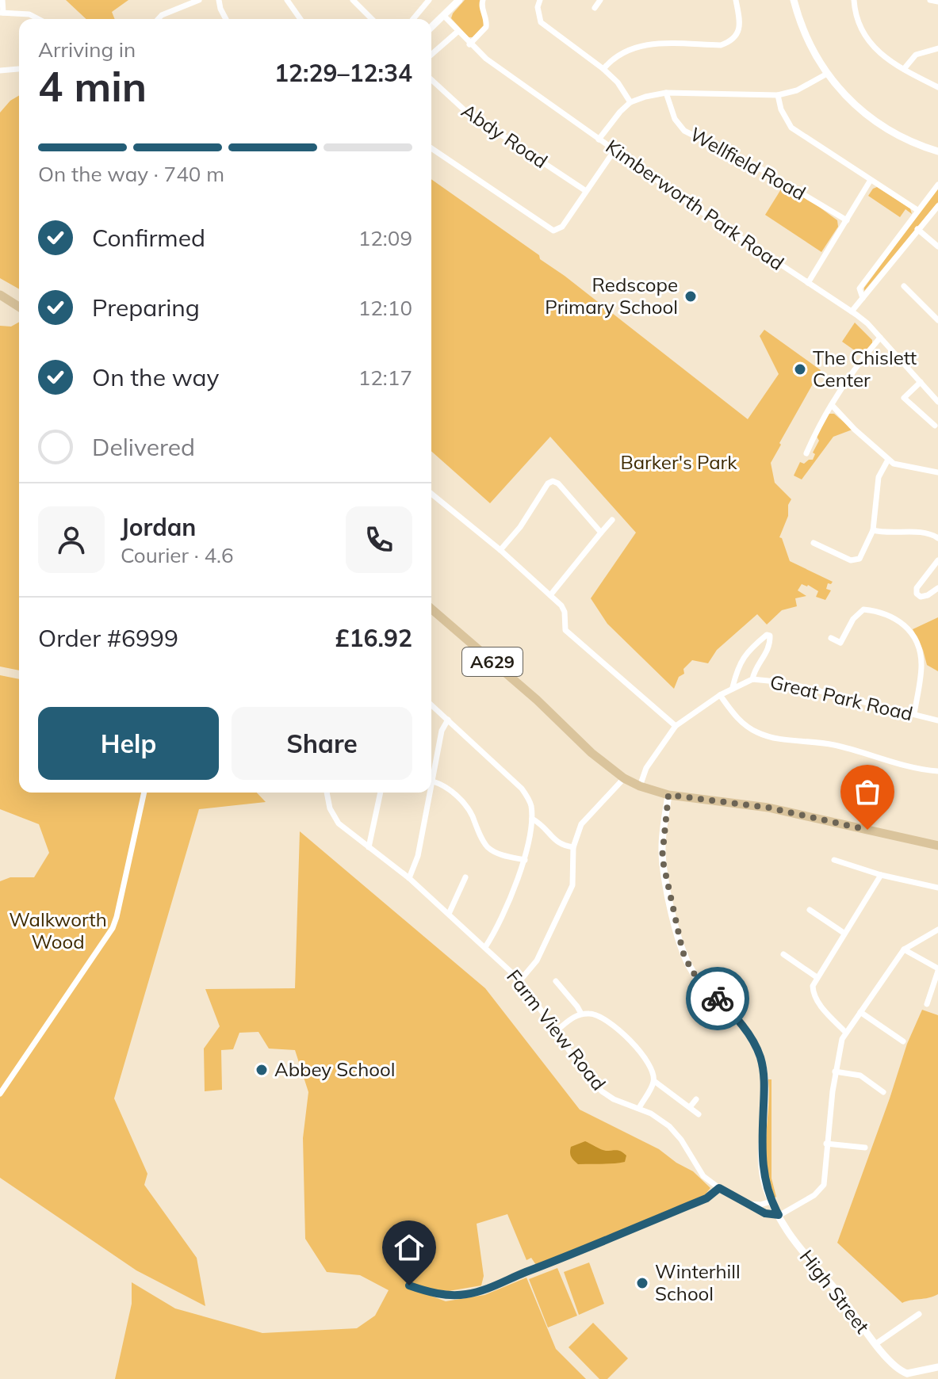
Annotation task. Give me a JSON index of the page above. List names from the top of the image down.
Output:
{
  "streets": {
    "main road": ["A629"],
    "street": [
      "Abdy Road",
      "Wellfield Road",
      "Kimberworth Park Road",
      "Great Park Road",
      "Farm View Road",
      "High Street"
    ]
  },
  "crossings": [
    ["A629", "Great Park Road"],
    ["A629", "High Street"],
    ["Farm View Road", "High Street"]
  ],
  "parks": ["Barker's Park", "Walkworth Wood"],
  "places": [
    "Redscope Primary School",
    "The Chislett Center",
    "Abbey School",
    "Winterhill School"
  ],
  "page": {
    "heading": ["4 min", "Arriving in", "12:29–12:34"],
    "panel": [
      "Jordan",
      "Courier · 4.6",
      "Order #6999",
      "£16.92"
    ],
    "bar": "On the way · 740 m",
    "list": [
      ["Confirmed", "12:09"],
      ["Preparing", "12:10"],
      ["On the way", "12:17"],
      "Delivered"
    ],
    "buttons": ["Help", "Share"]
  }
}
